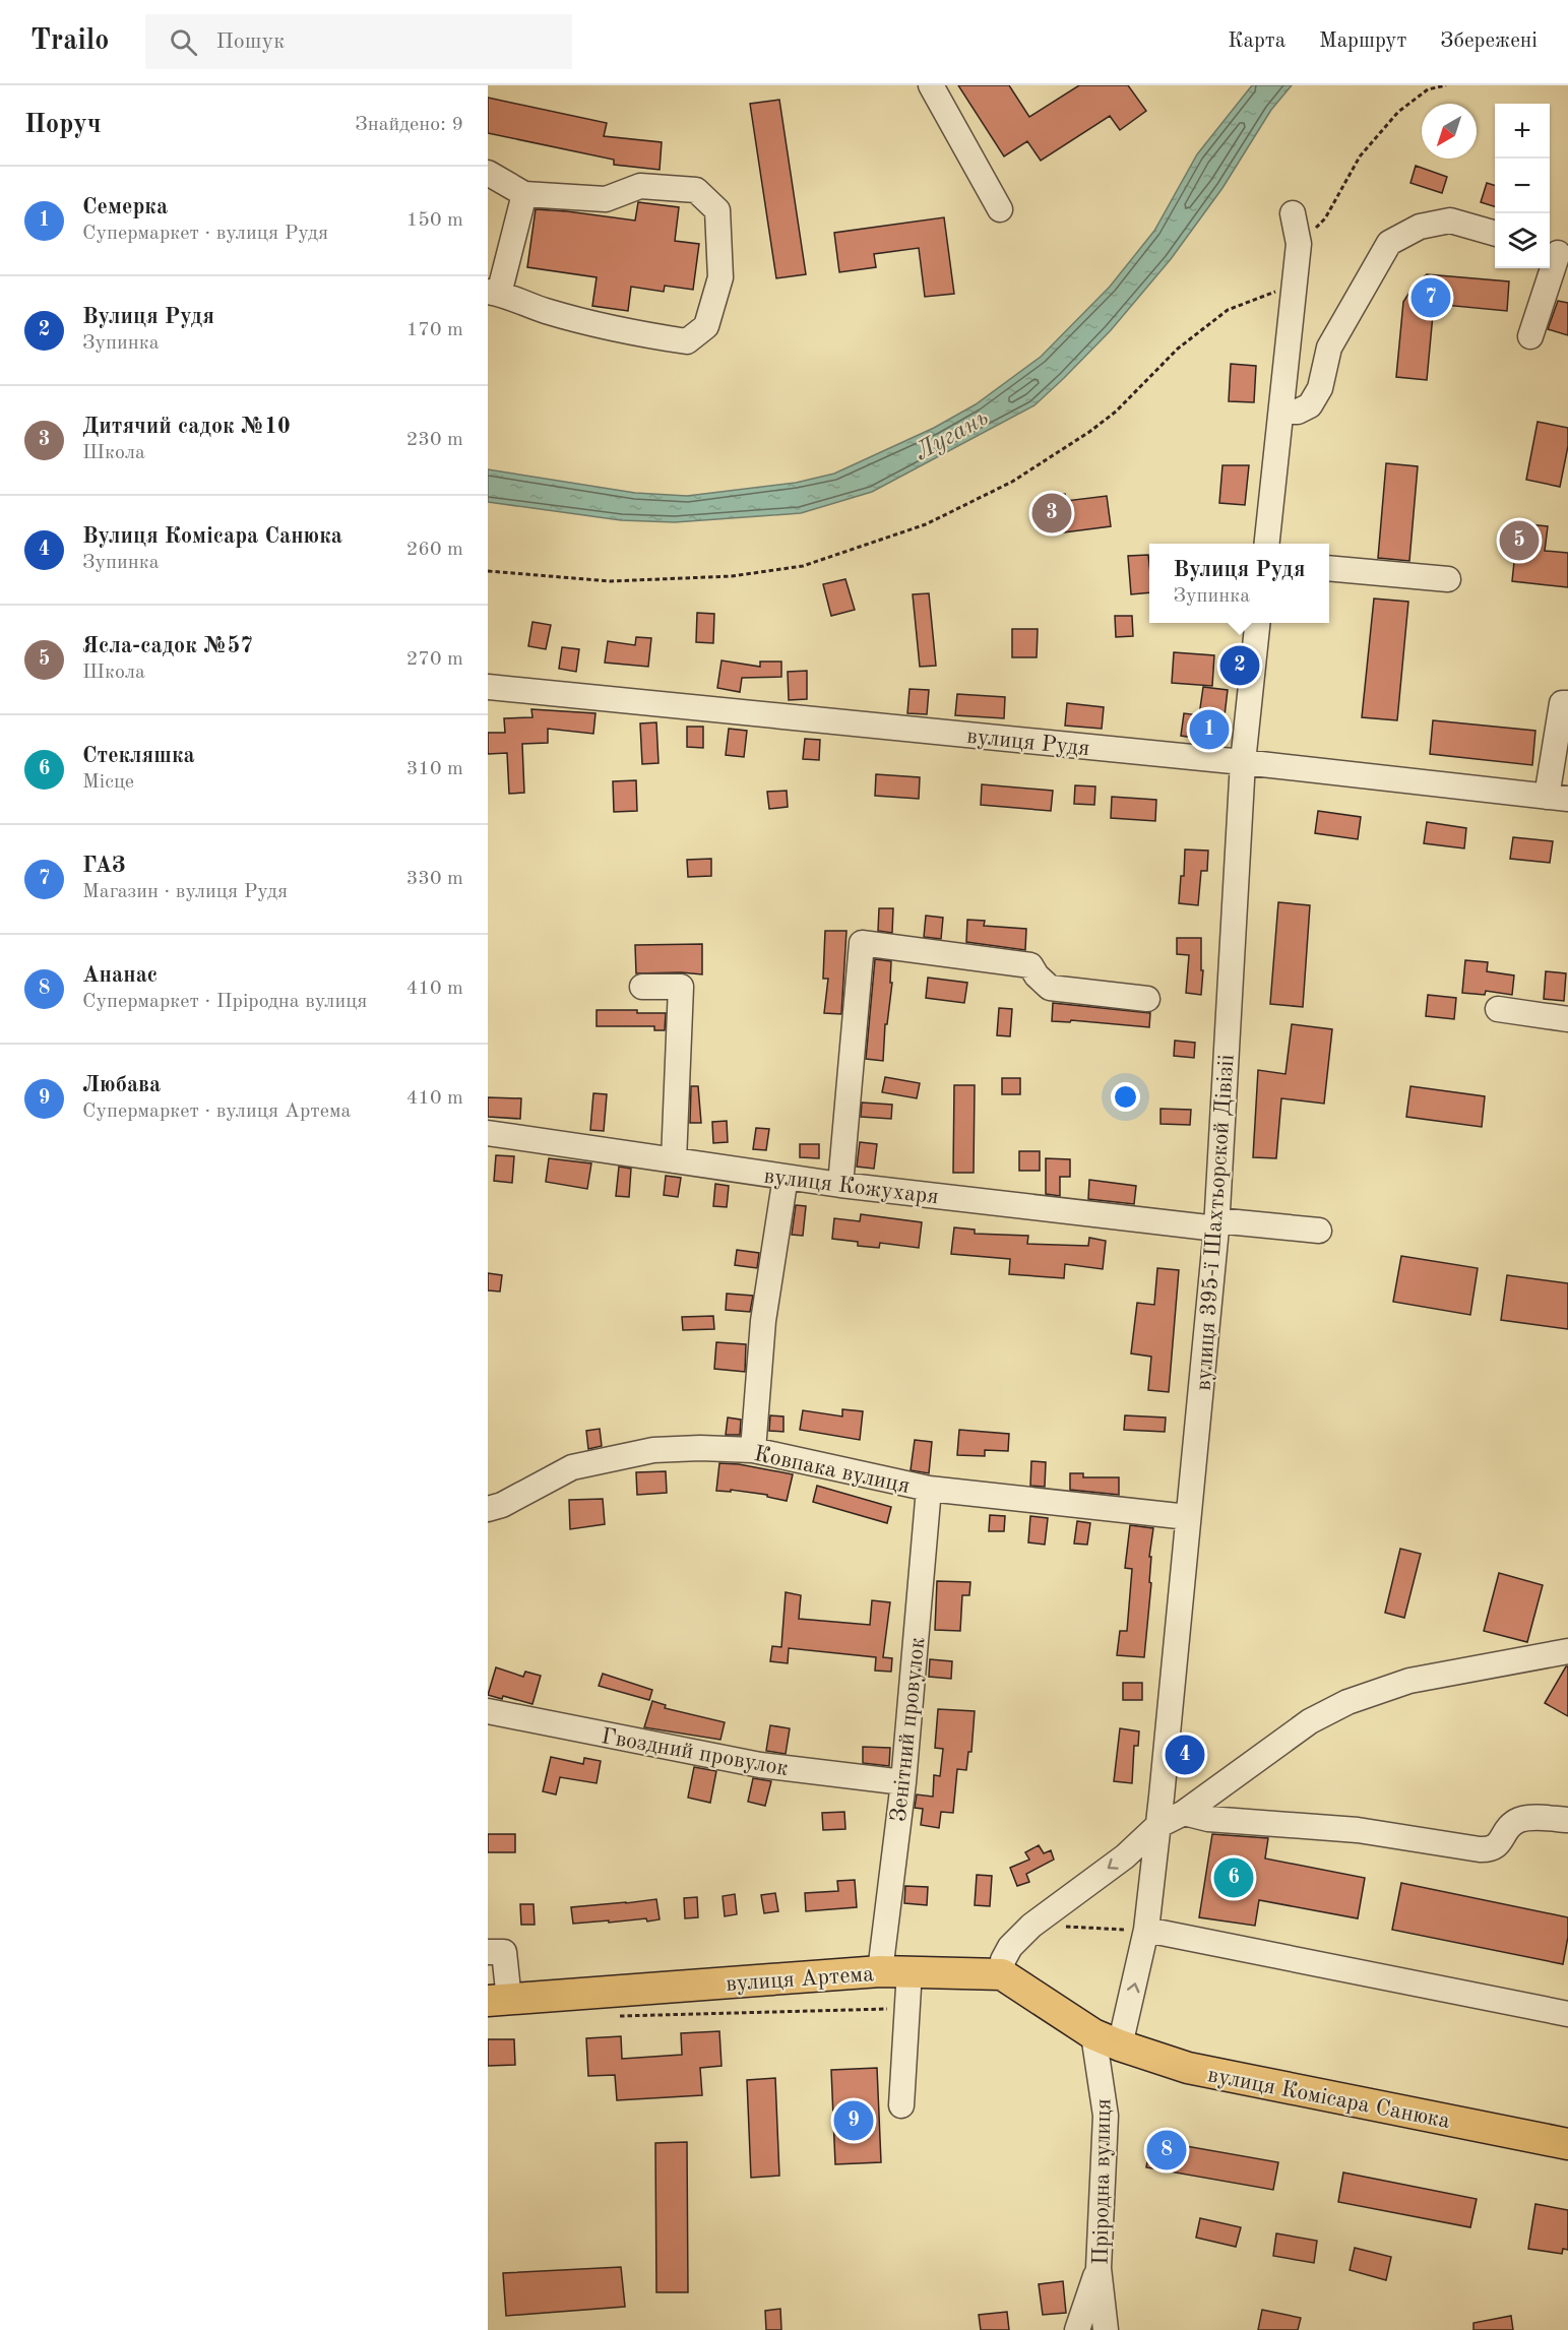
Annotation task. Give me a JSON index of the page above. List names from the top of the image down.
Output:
{
  "streets": {
    "main road": ["вулиця Артема", "вулиця Комісара Санюка"],
    "street": [
      "вулиця Рудя",
      "вулиця Кожухаря",
      "вулиця 395-ї Шахтьорской Дівізіі",
      "Ковпака вулиця",
      "Зенітний провулок",
      "Гвоздний провулок",
      "Пріродна вулиця"
    ]
  },
  "crossings": [
    ["вулиця Рудя", "вулиця 395-ї Шахтьорской Дівізіі"],
    ["вулиця Кожухаря", "вулиця 395-ї Шахтьорской Дівізіі"],
    ["вулиця 395-ї Шахтьорской Дівізіі", "Ковпака вулиця"],
    ["вулиця 395-ї Шахтьорской Дівізіі", "вулиця Комісара Санюка"],
    ["вулиця 395-ї Шахтьорской Дівізіі", "Пріродна вулиця"],
    ["Ковпака вулиця", "Зенітний провулок"],
    ["Зенітний провулок", "Гвоздний провулок"],
    ["Зенітний провулок", "вулиця Артема"],
    ["вулиця Комісара Санюка", "Пріродна вулиця"]
  ],
  "water": ["Лугань"],
  "north": "bottom left",
  "page": {
    "header": "Trailo",
    "search": "Пошук",
    "nav": ["Карта", "Маршрут", "Збережені"],
    "heading": ["Поруч", "Знайдено: 9"],
    "map_buttons": ["+", "−"],
    "list": [
      {
        "mark": "1",
        "name": "Семерка",
        "note": "Супермаркет · вулиця Рудя",
        "value": "150 m"
      },
      {
        "mark": "2",
        "name": "Вулиця Рудя",
        "note": "Зупинка",
        "value": "170 m"
      },
      {
        "mark": "3",
        "name": "Дитячий садок №10",
        "note": "Школа",
        "value": "230 m"
      },
      {
        "mark": "4",
        "name": "Вулиця Комісара Санюка",
        "note": "Зупинка",
        "value": "260 m"
      },
      {
        "mark": "5",
        "name": "Ясла-садок №57",
        "note": "Школа",
        "value": "270 m"
      },
      {
        "mark": "6",
        "name": "Стекляшка",
        "note": "Місце",
        "value": "310 m"
      },
      {
        "mark": "7",
        "name": "ГАЗ",
        "note": "Магазин · вулиця Рудя",
        "value": "330 m"
      },
      {
        "mark": "8",
        "name": "Ананас",
        "note": "Супермаркет · Пріродна вулиця",
        "value": "410 m"
      },
      {
        "mark": "9",
        "name": "Любава",
        "note": "Супермаркет · вулиця Артема",
        "value": "410 m"
      }
    ],
    "pins": [
      "7",
      "3",
      "5",
      "2",
      "1",
      "4",
      "6",
      "9",
      "8"
    ],
    "popup": ["Вулиця Рудя", "Зупинка"]
  }
}
